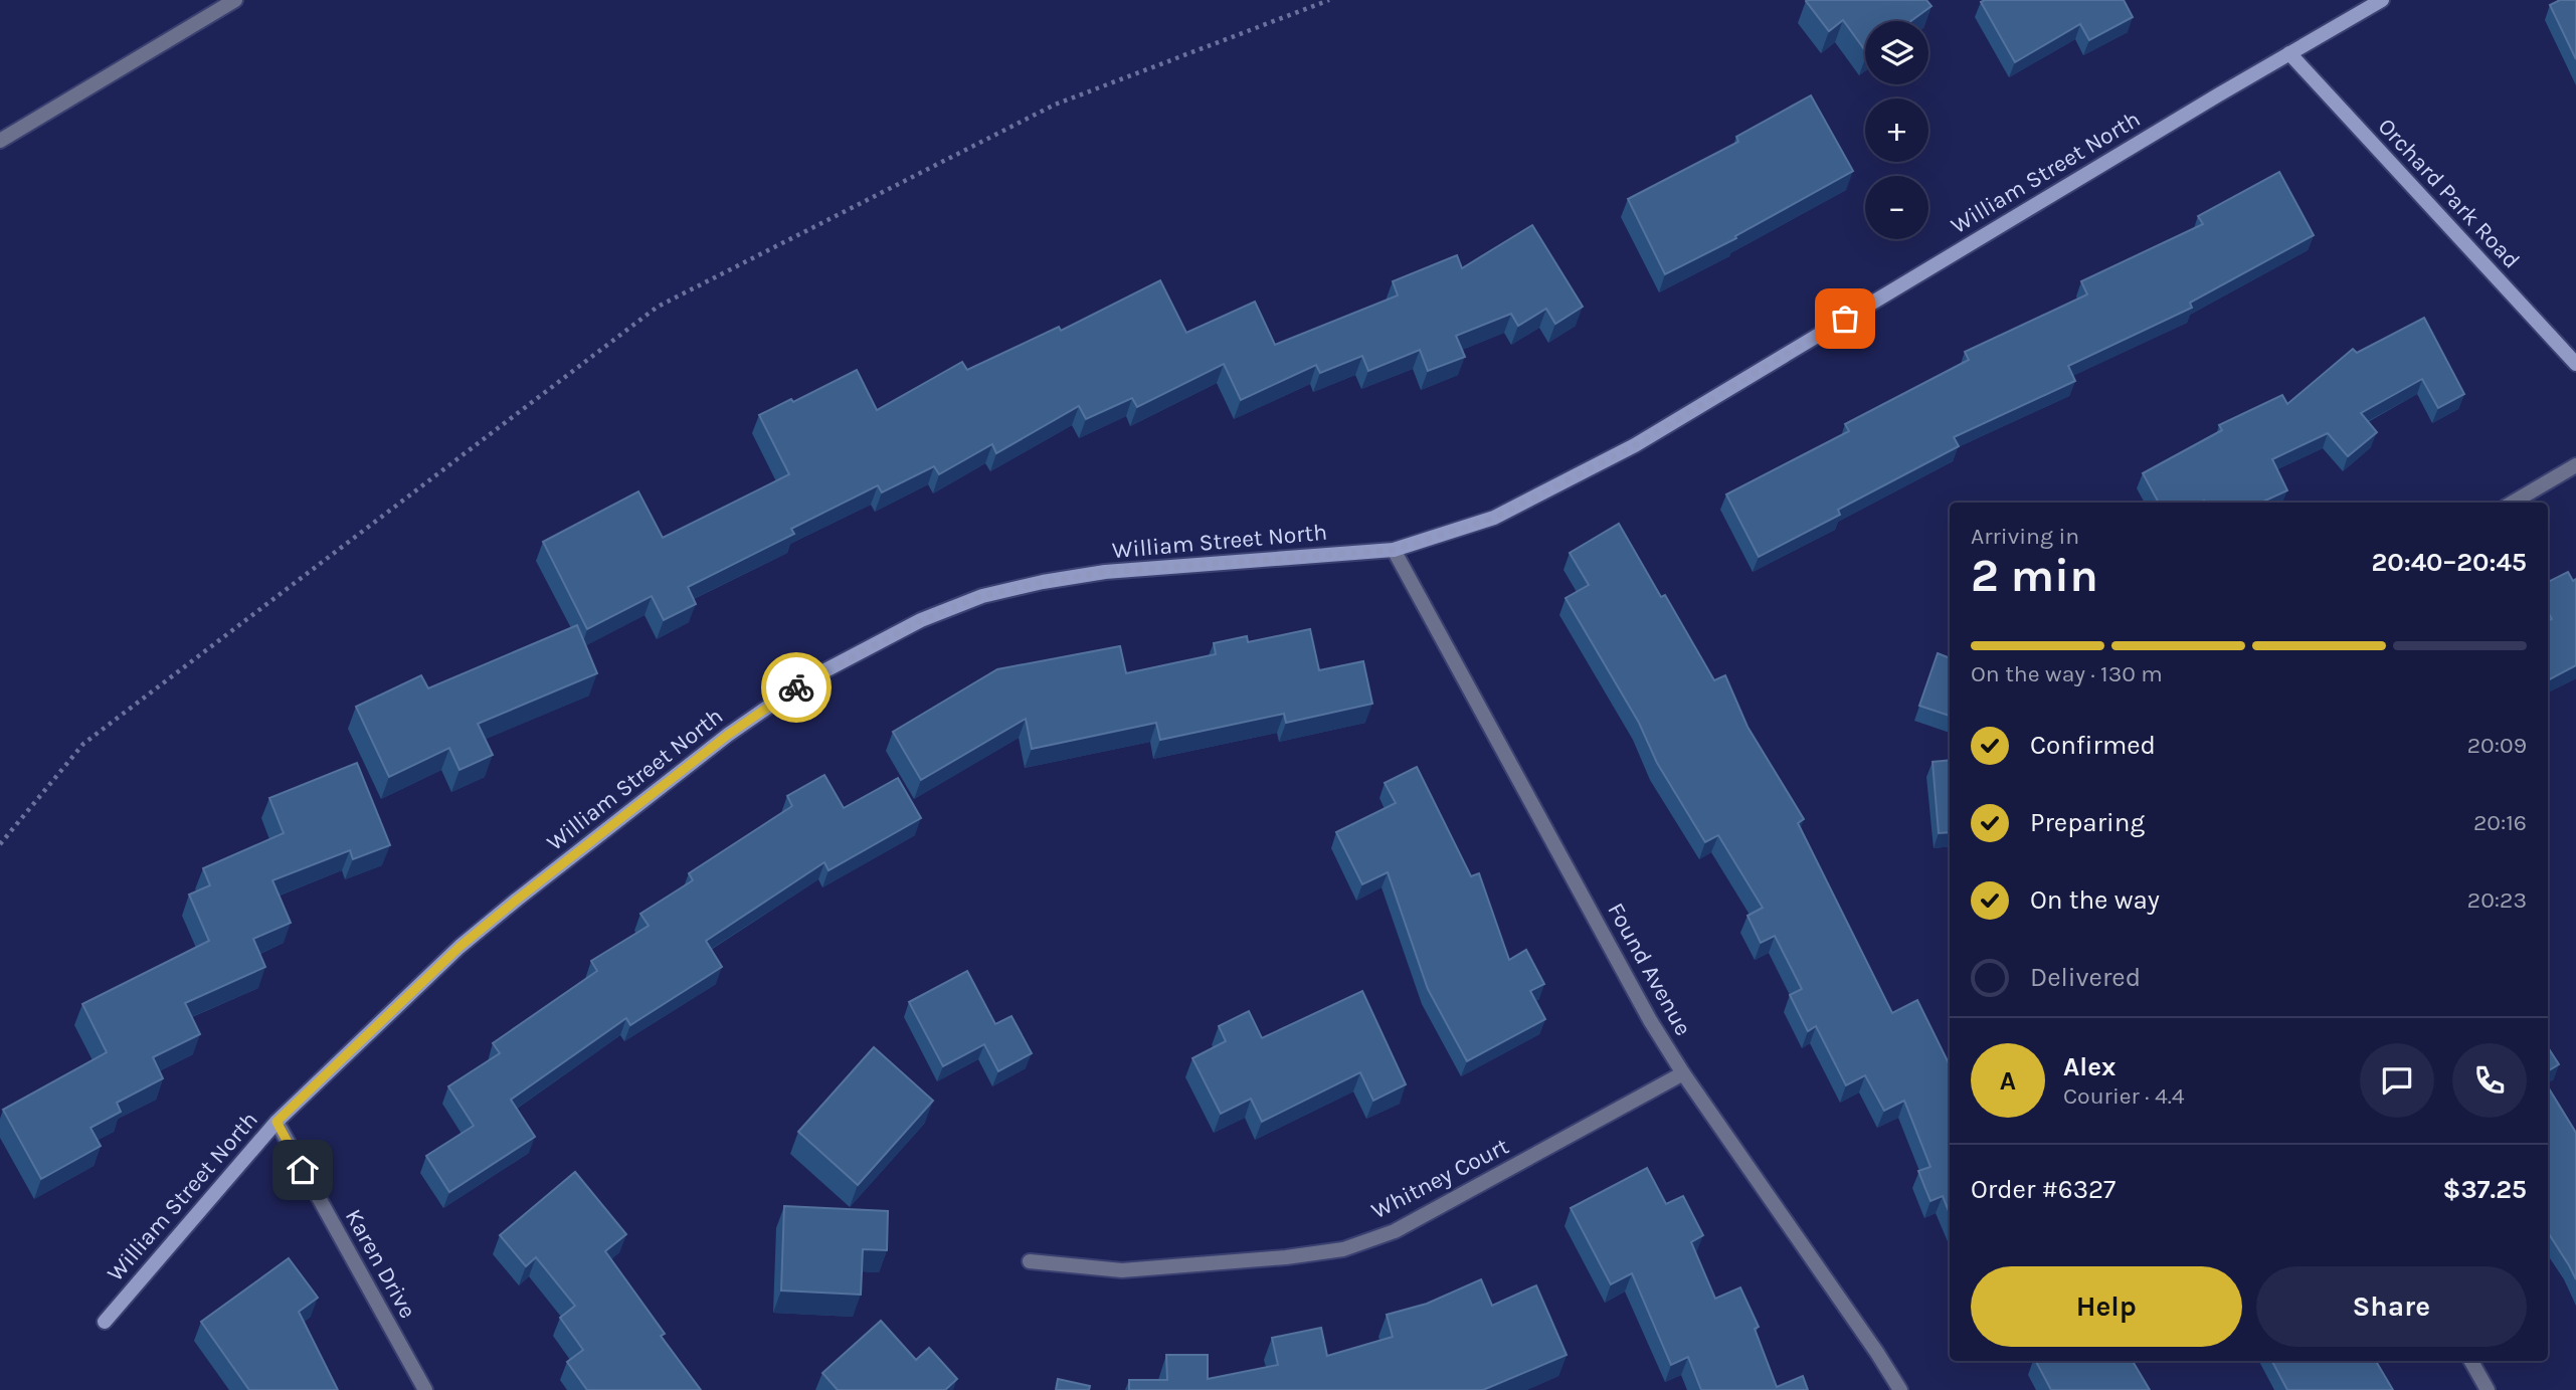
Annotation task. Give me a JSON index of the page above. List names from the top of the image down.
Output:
{
  "streets": {
    "street": [
      "William Street North",
      "Orchard Park Road",
      "Found Avenue",
      "Whitney Court",
      "Karen Drive"
    ]
  },
  "crossings": [
    ["William Street North", "Orchard Park Road"],
    ["William Street North", "Found Avenue"],
    ["William Street North", "Karen Drive"],
    ["Found Avenue", "Whitney Court"]
  ],
  "page": {
    "map_buttons": ["+", "−"],
    "heading": ["2 min", "Arriving in", "20:40–20:45"],
    "panel": [
      "Alex",
      "Courier · 4.4",
      "Order #6327",
      "$37.25"
    ],
    "bar": "On the way · 130 m",
    "list": [
      ["Confirmed", "20:09"],
      ["Preparing", "20:16"],
      ["On the way", "20:23"],
      "Delivered"
    ],
    "round": "A",
    "buttons": ["Help", "Share"]
  }
}
